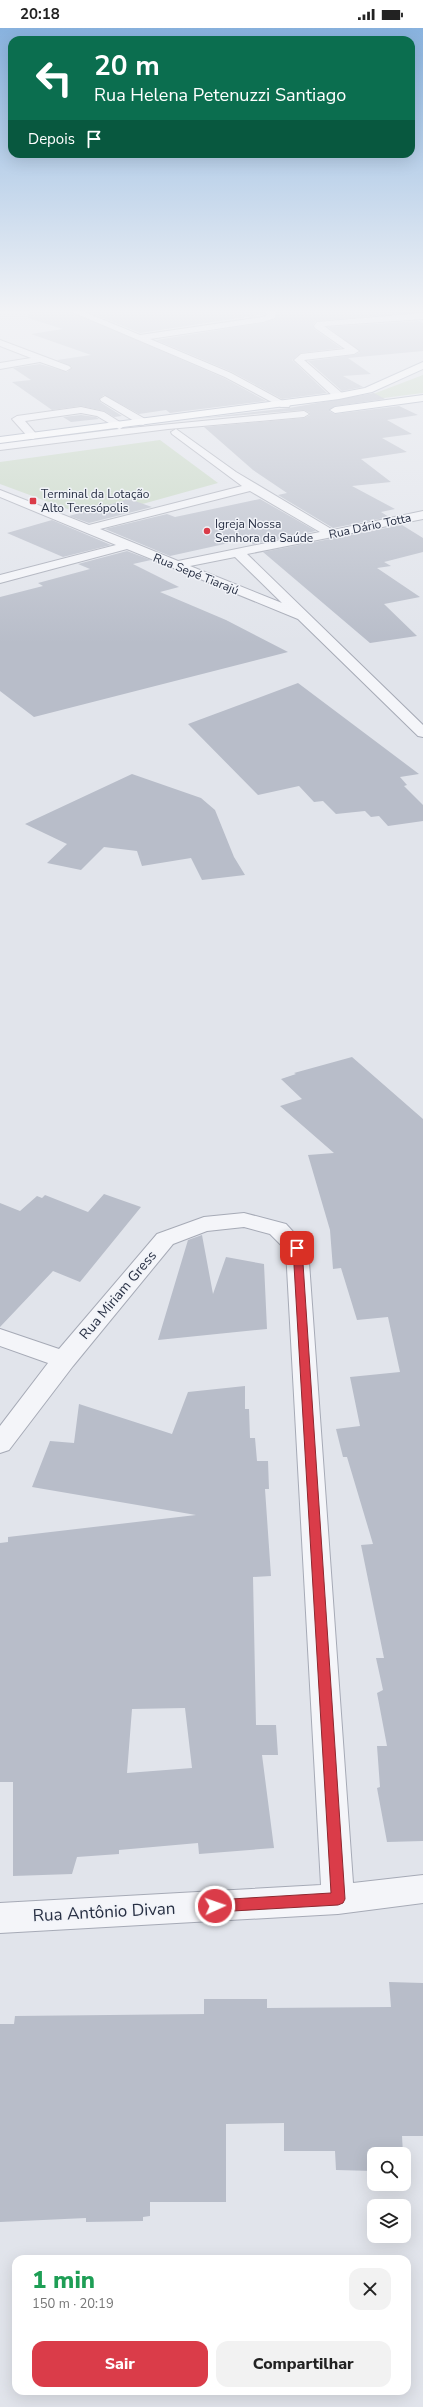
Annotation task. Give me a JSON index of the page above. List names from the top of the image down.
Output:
{
  "streets": {
    "street": [
      "Rua Dário Totta",
      "Rua Sepé Tiarajú",
      "Rua Miriam Gress",
      "Rua Antônio Divan"
    ]
  },
  "crossings": [
    ["Rua Dário Totta", "Rua Sepé Tiarajú"],
    ["Rua Miriam Gress", "Rua Antônio Divan"]
  ],
  "places": {
    "transit": ["Terminal da Lotação Alto Teresópolis"],
    "other": ["Igreja Nossa Senhora da Saúde"]
  },
  "page": {
    "status": "20:18",
    "turn": ["20 m", "Rua Helena Petenuzzi Santiago"],
    "then": "Depois",
    "heading": ["1 min", "150 m · 20:19"],
    "buttons": ["Sair", "Compartilhar"]
  }
}
